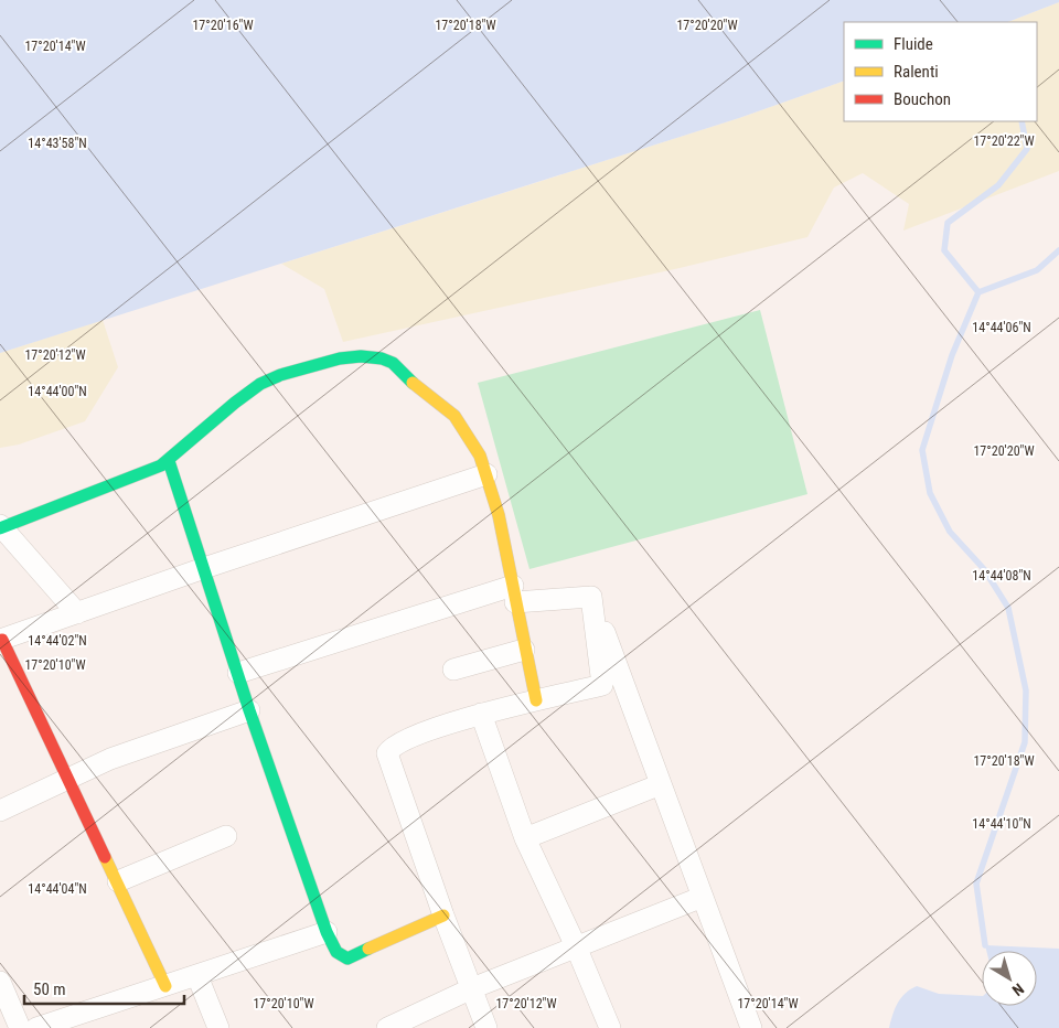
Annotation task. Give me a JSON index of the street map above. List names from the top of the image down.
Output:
{
  "legend": ["Fluide", "Ralenti", "Bouchon"],
  "scale_bar": "50 m",
  "north": "bottom right",
  "coordinates": [
    "17°20'16\"W",
    "17°20'18\"W",
    "17°20'20\"W",
    "17°20'14\"W",
    "17°20'22\"W",
    "14°43'58\"N",
    "14°44'06\"N",
    "17°20'12\"W",
    "14°44'00\"N",
    "14°44'08\"N",
    "14°44'02\"N",
    "17°20'10\"W",
    "14°44'10\"N",
    "14°44'04\"N"
  ]
}
